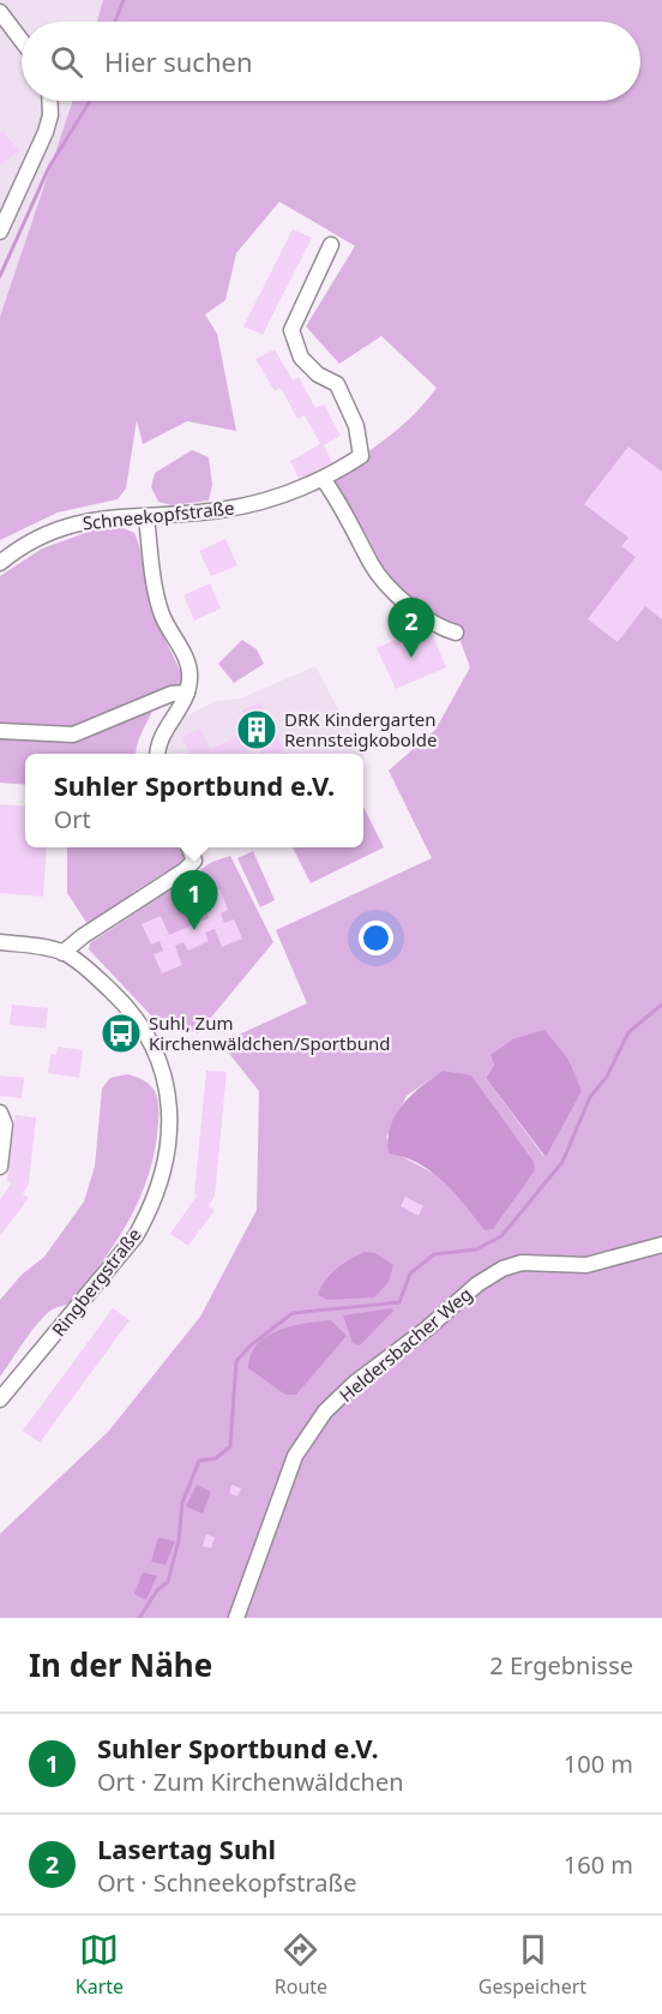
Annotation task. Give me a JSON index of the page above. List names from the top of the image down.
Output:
{
  "streets": {
    "street": ["Schneekopfstraße", "Ringbergstraße", "Heldersbacher Weg"]
  },
  "places": {
    "building": ["DRK Kindergarten Rennsteigkobolde"],
    "bus stop": ["Suhl, Zum Kirchenwäldchen/Sportbund"]
  },
  "page": {
    "search": "Hier suchen",
    "pins": ["2", "1"],
    "popup": ["Suhler Sportbund e.V.", "Ort"],
    "heading": ["In der Nähe", "2 Ergebnisse"],
    "list": [
      {
        "mark": "1",
        "name": "Suhler Sportbund e.V.",
        "note": "Ort · Zum Kirchenwäldchen",
        "value": "100 m"
      },
      {
        "mark": "2",
        "name": "Lasertag Suhl",
        "note": "Ort · Schneekopfstraße",
        "value": "160 m"
      }
    ],
    "nav": ["Karte", "Route", "Gespeichert"]
  }
}
